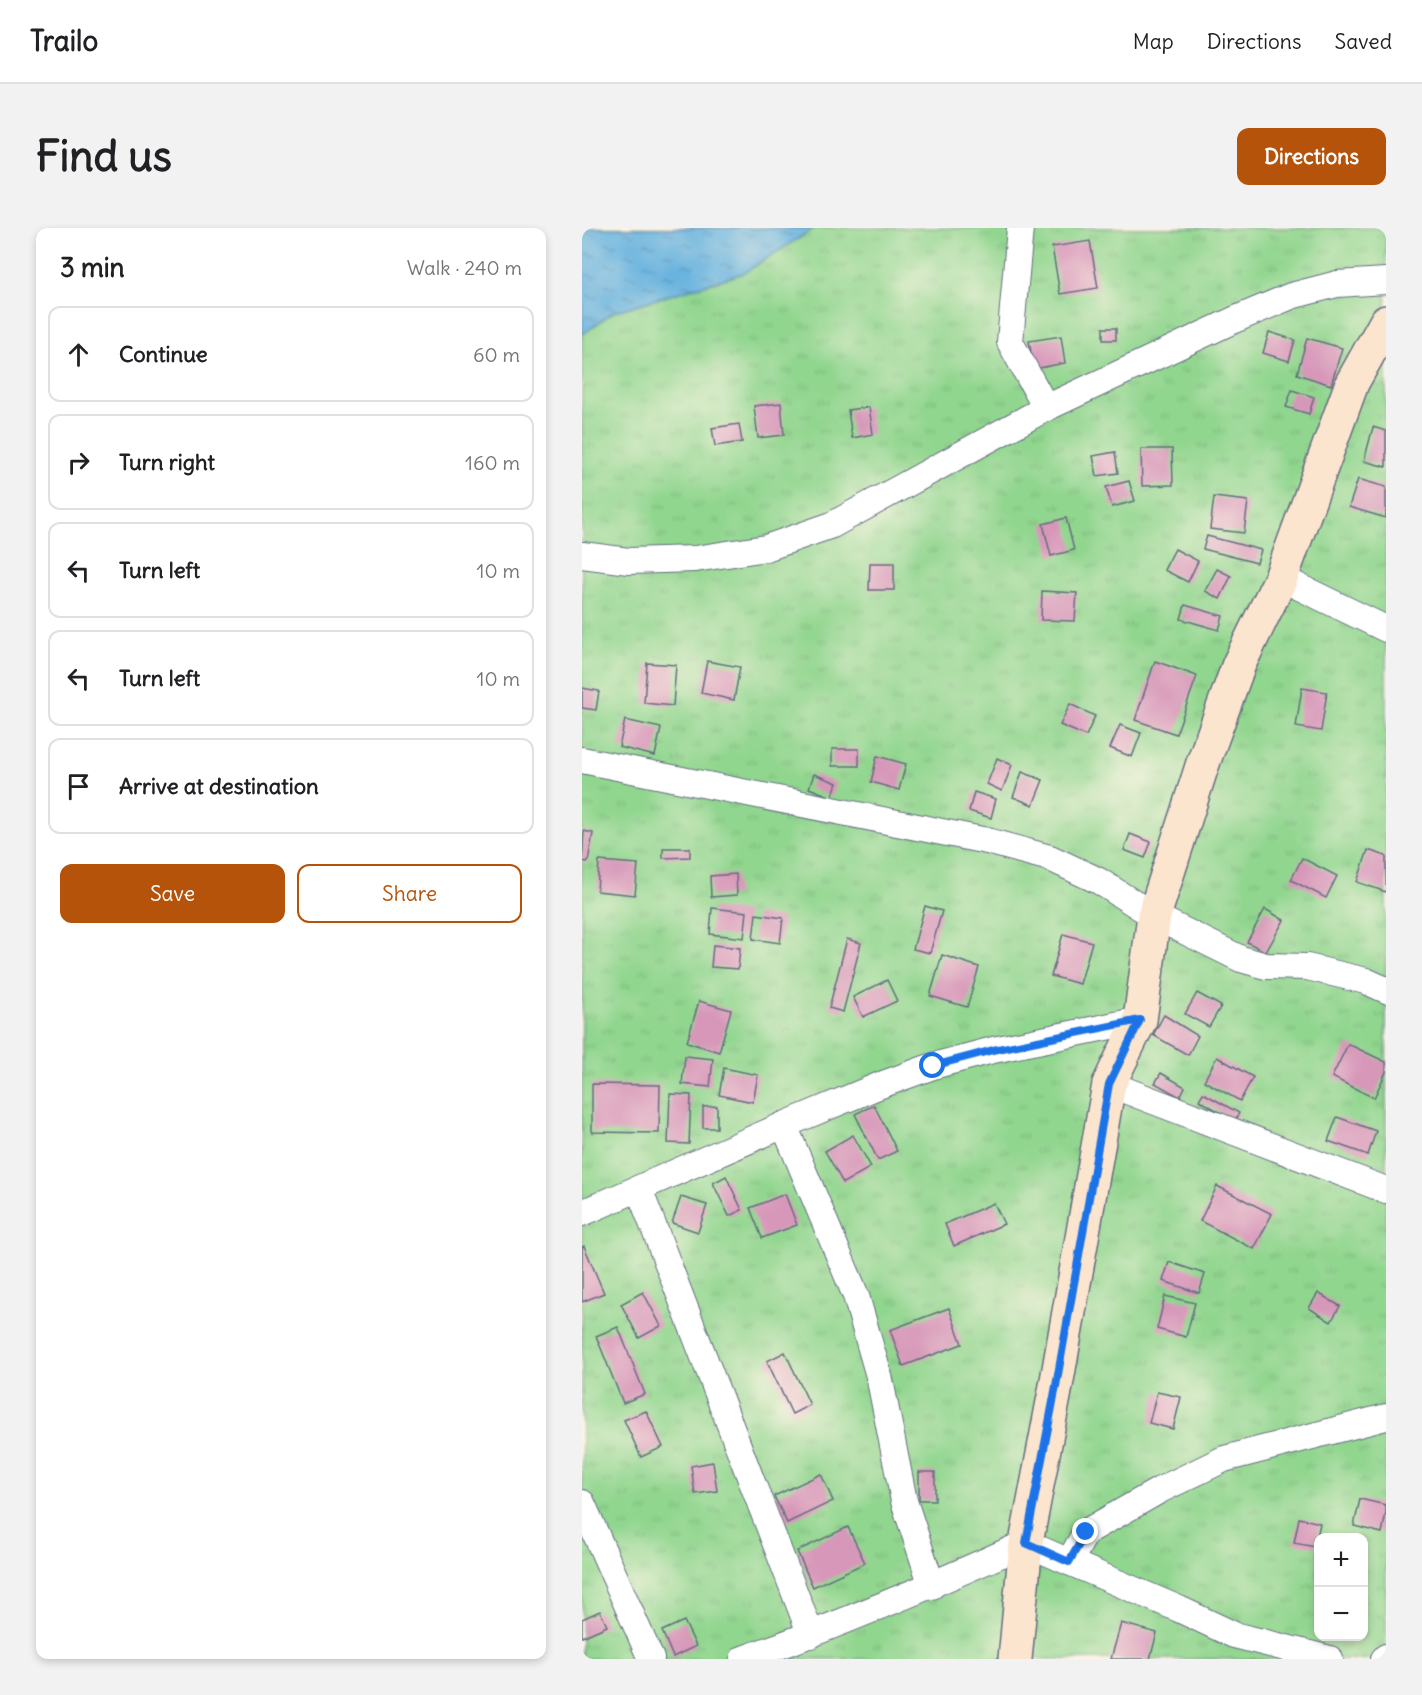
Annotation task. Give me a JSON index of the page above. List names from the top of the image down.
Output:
{
  "page": {
    "header": "Trailo",
    "nav": ["Map", "Directions", "Saved"],
    "buttons": [
      "Directions",
      ["Save", "Share"]
    ],
    "title": "Find us",
    "heading": ["3 min", "Walk · 240 m"],
    "list": [
      ["Continue", "60 m"],
      ["Turn right", "160 m"],
      ["Turn left", "10 m"],
      ["Turn left", "10 m"],
      "Arrive at destination"
    ],
    "map_buttons": ["+", "−"]
  }
}
